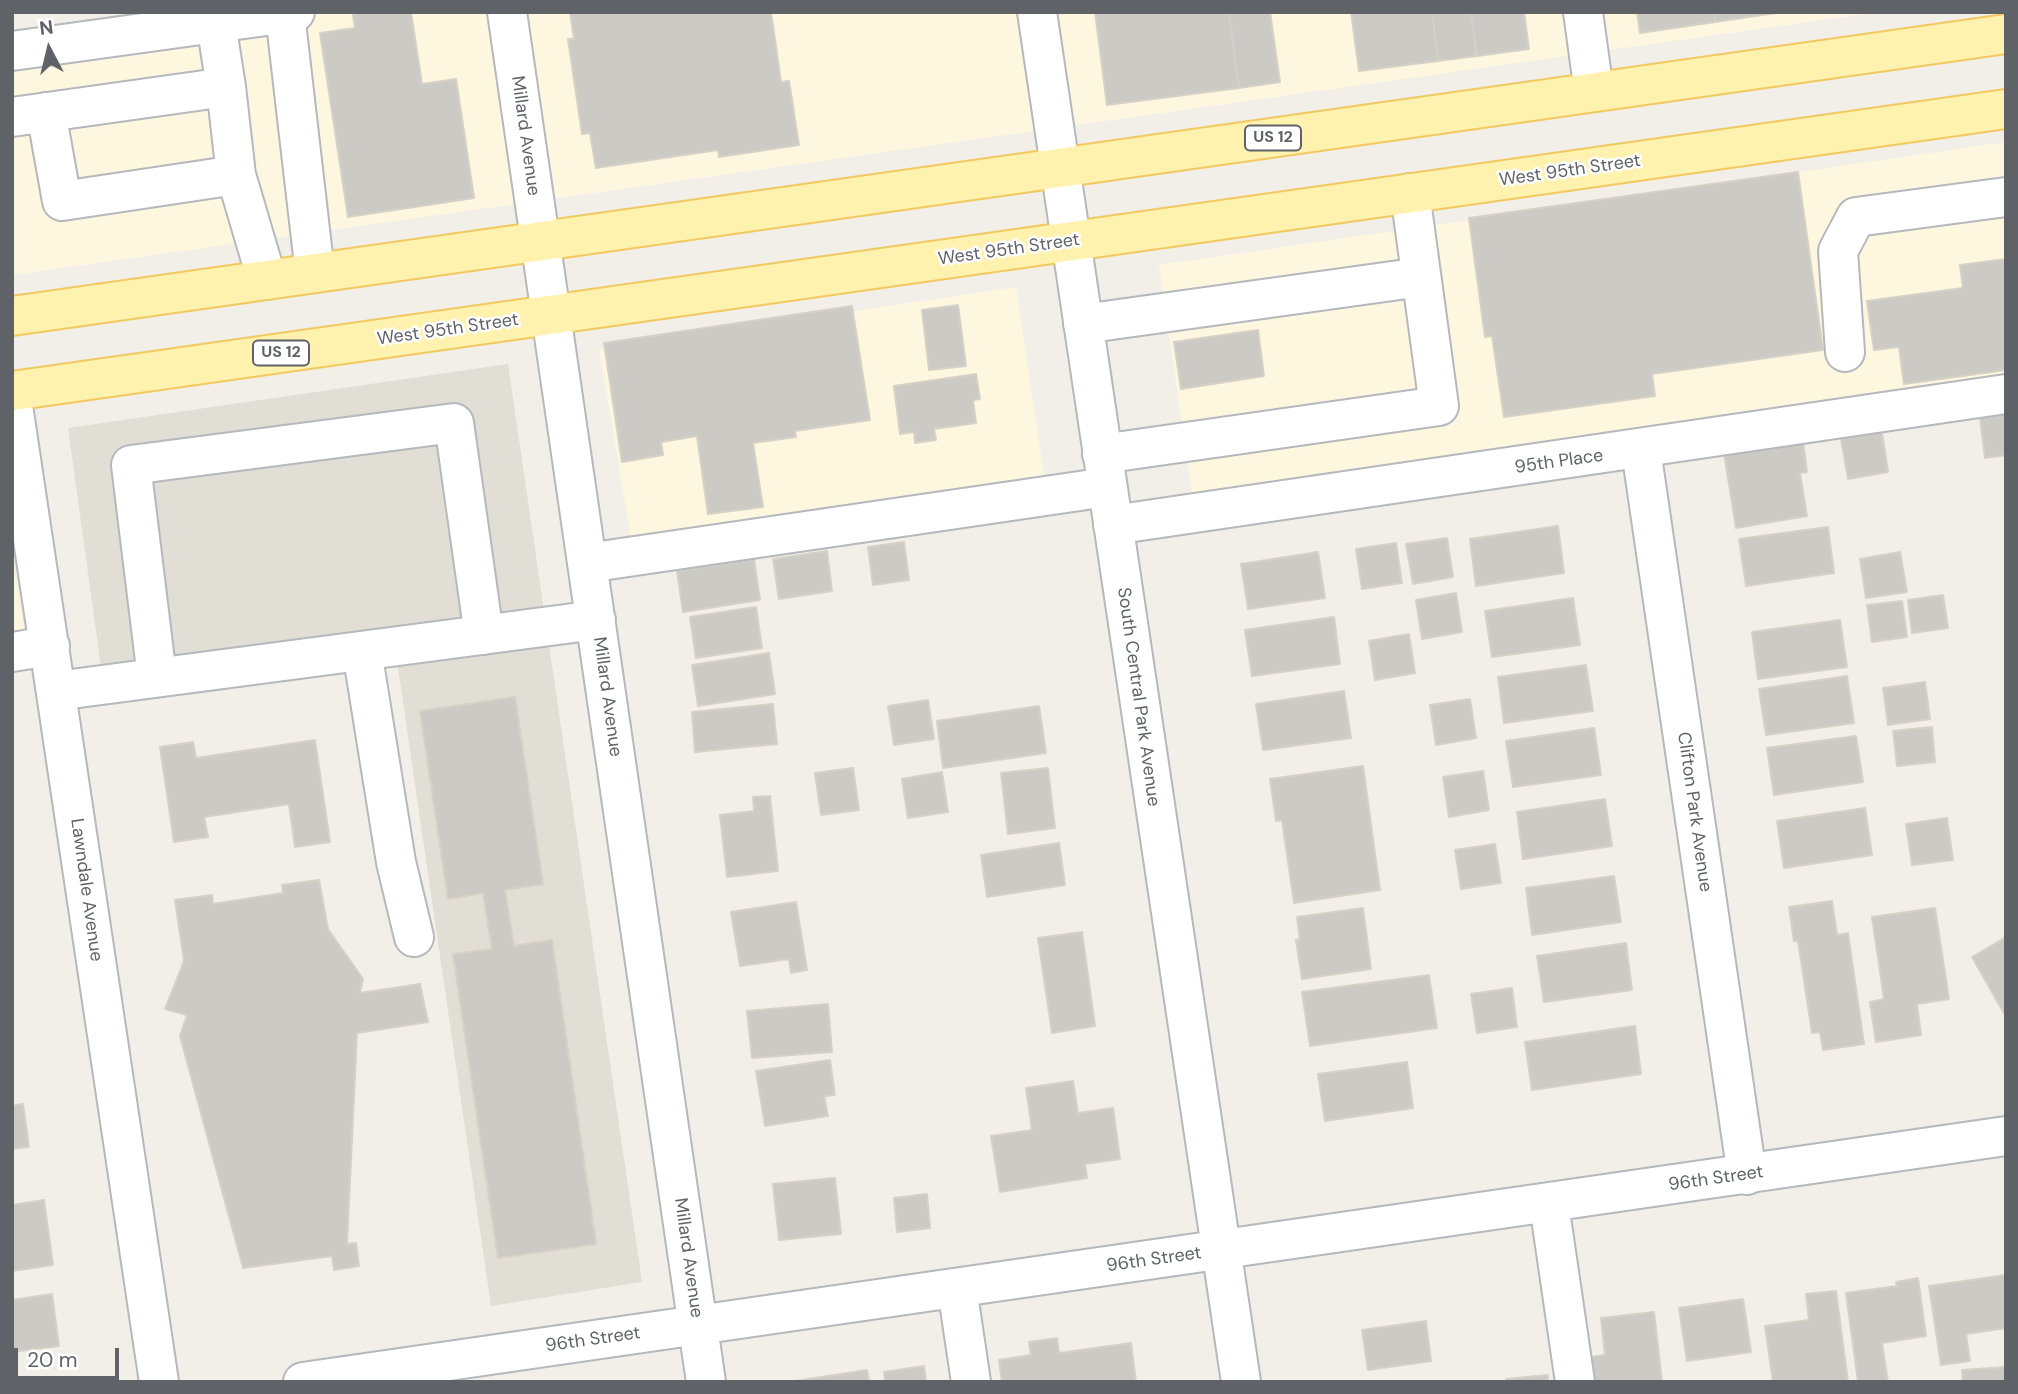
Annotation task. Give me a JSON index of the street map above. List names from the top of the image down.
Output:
{
  "streets": {
    "main road": ["US 12", "West 95th Street"],
    "street": [
      "Millard Avenue",
      "95th Place",
      "South Central Park Avenue",
      "Clifton Park Avenue",
      "Lawndale Avenue",
      "96th Street"
    ]
  },
  "crossings": [
    ["Millard Avenue", "US 12"],
    ["Millard Avenue", "West 95th Street"],
    ["Millard Avenue", "96th Street"],
    ["US 12", "South Central Park Avenue"],
    ["West 95th Street", "South Central Park Avenue"],
    ["95th Place", "South Central Park Avenue"],
    ["95th Place", "Clifton Park Avenue"],
    ["South Central Park Avenue", "96th Street"],
    ["Clifton Park Avenue", "96th Street"]
  ],
  "scale_bar": "20 m",
  "north": "top"
}
